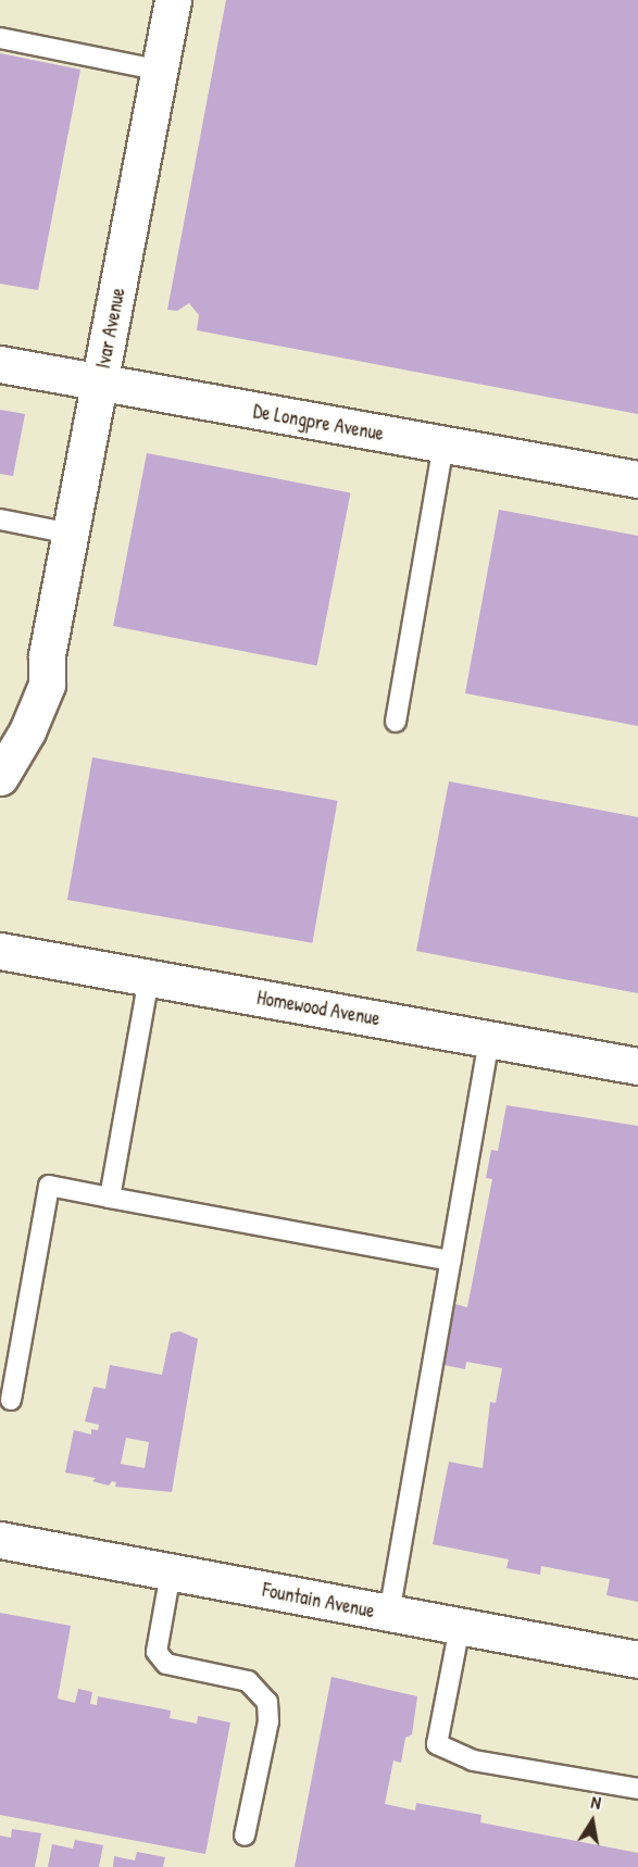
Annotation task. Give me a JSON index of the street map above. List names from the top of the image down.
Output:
{
  "streets": {
    "street": [
      "Ivar Avenue",
      "De Longpre Avenue",
      "Homewood Avenue",
      "Fountain Avenue"
    ]
  },
  "crossings": [
    ["Ivar Avenue", "De Longpre Avenue"]
  ],
  "north": "top"
}
